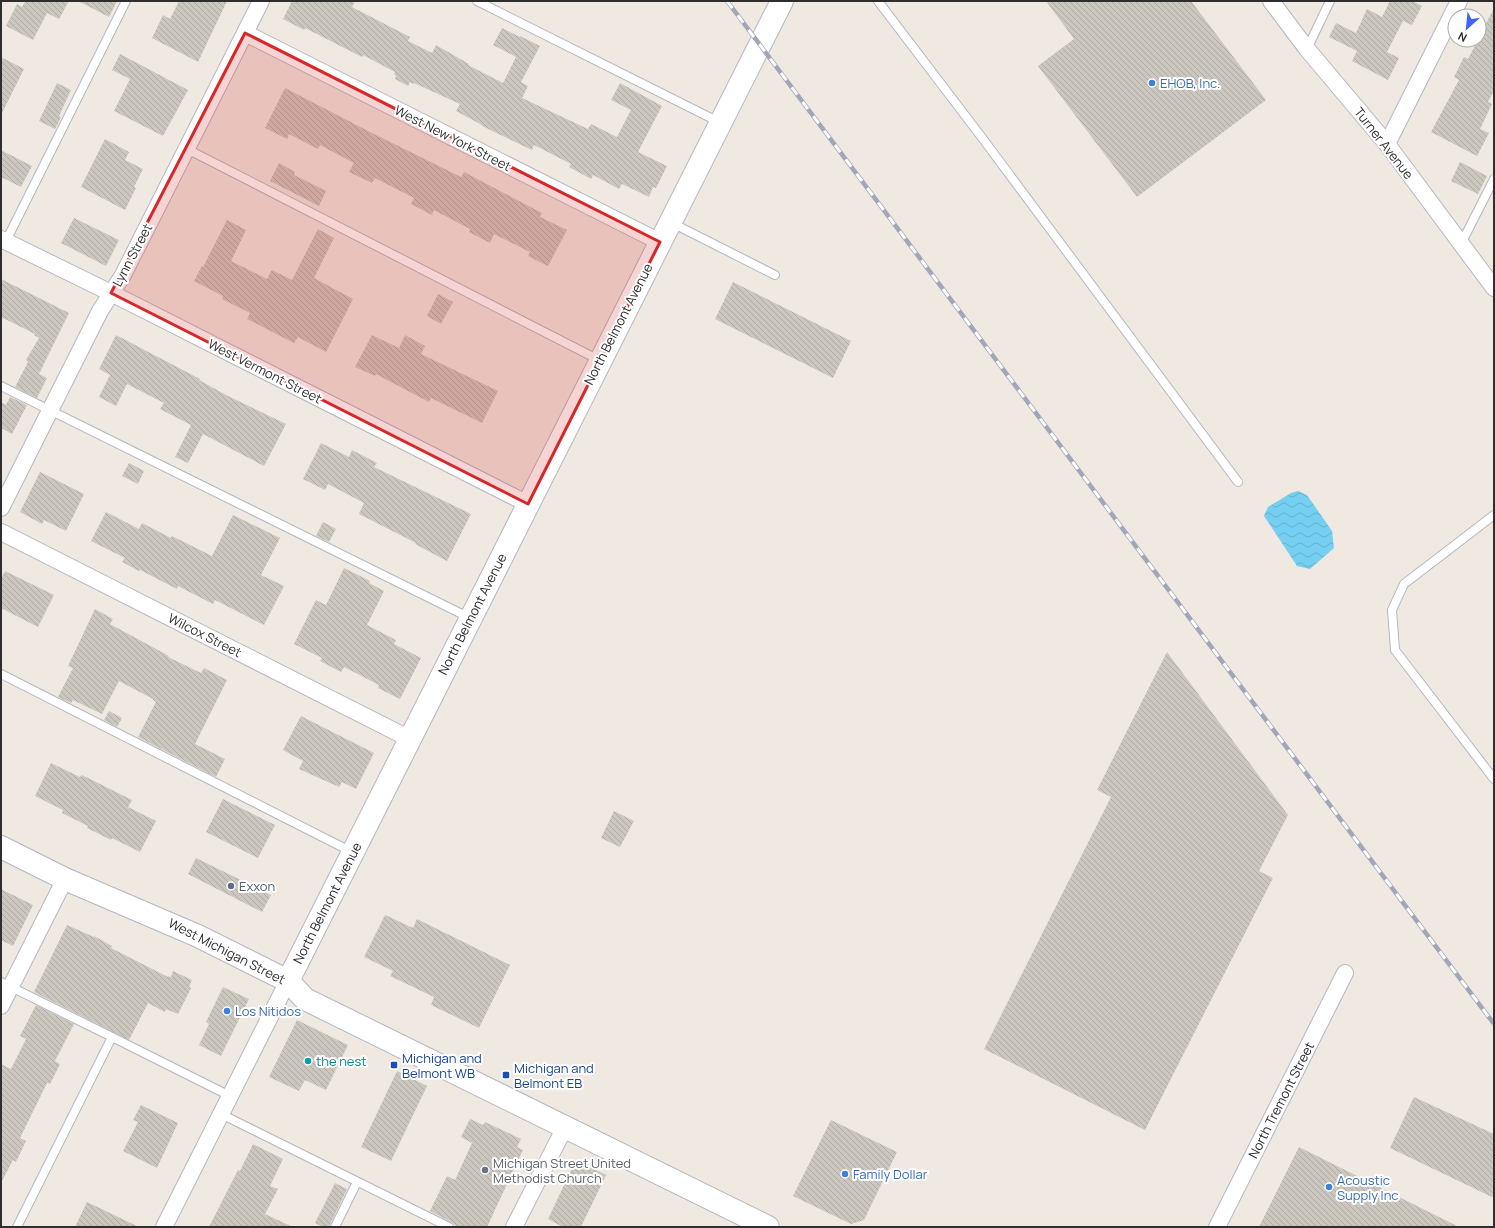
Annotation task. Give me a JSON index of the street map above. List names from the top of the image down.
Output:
{
  "streets": {
    "main road": ["North Belmont Avenue", "West Michigan Street"],
    "street": [
      "West New York Street",
      "Turner Avenue",
      "Lynn Street",
      "West Vermont Street",
      "Wilcox Street",
      "North Tremont Street"
    ]
  },
  "crossings": [
    ["West New York Street", "Lynn Street"],
    ["West New York Street", "North Belmont Avenue"],
    ["Lynn Street", "West Vermont Street"],
    ["North Belmont Avenue", "West Vermont Street"],
    ["North Belmont Avenue", "Wilcox Street"],
    ["North Belmont Avenue", "West Michigan Street"]
  ],
  "places": {
    "other": [
      "EHOB, Inc.",
      "Exxon",
      "Los Nitidos",
      "the nest",
      "Michigan Street United Methodist Church",
      "Family Dollar",
      "Acoustic Supply Inc"
    ],
    "transit": ["Michigan and Belmont WB", "Michigan and Belmont EB"]
  },
  "north": "bottom left"
}
